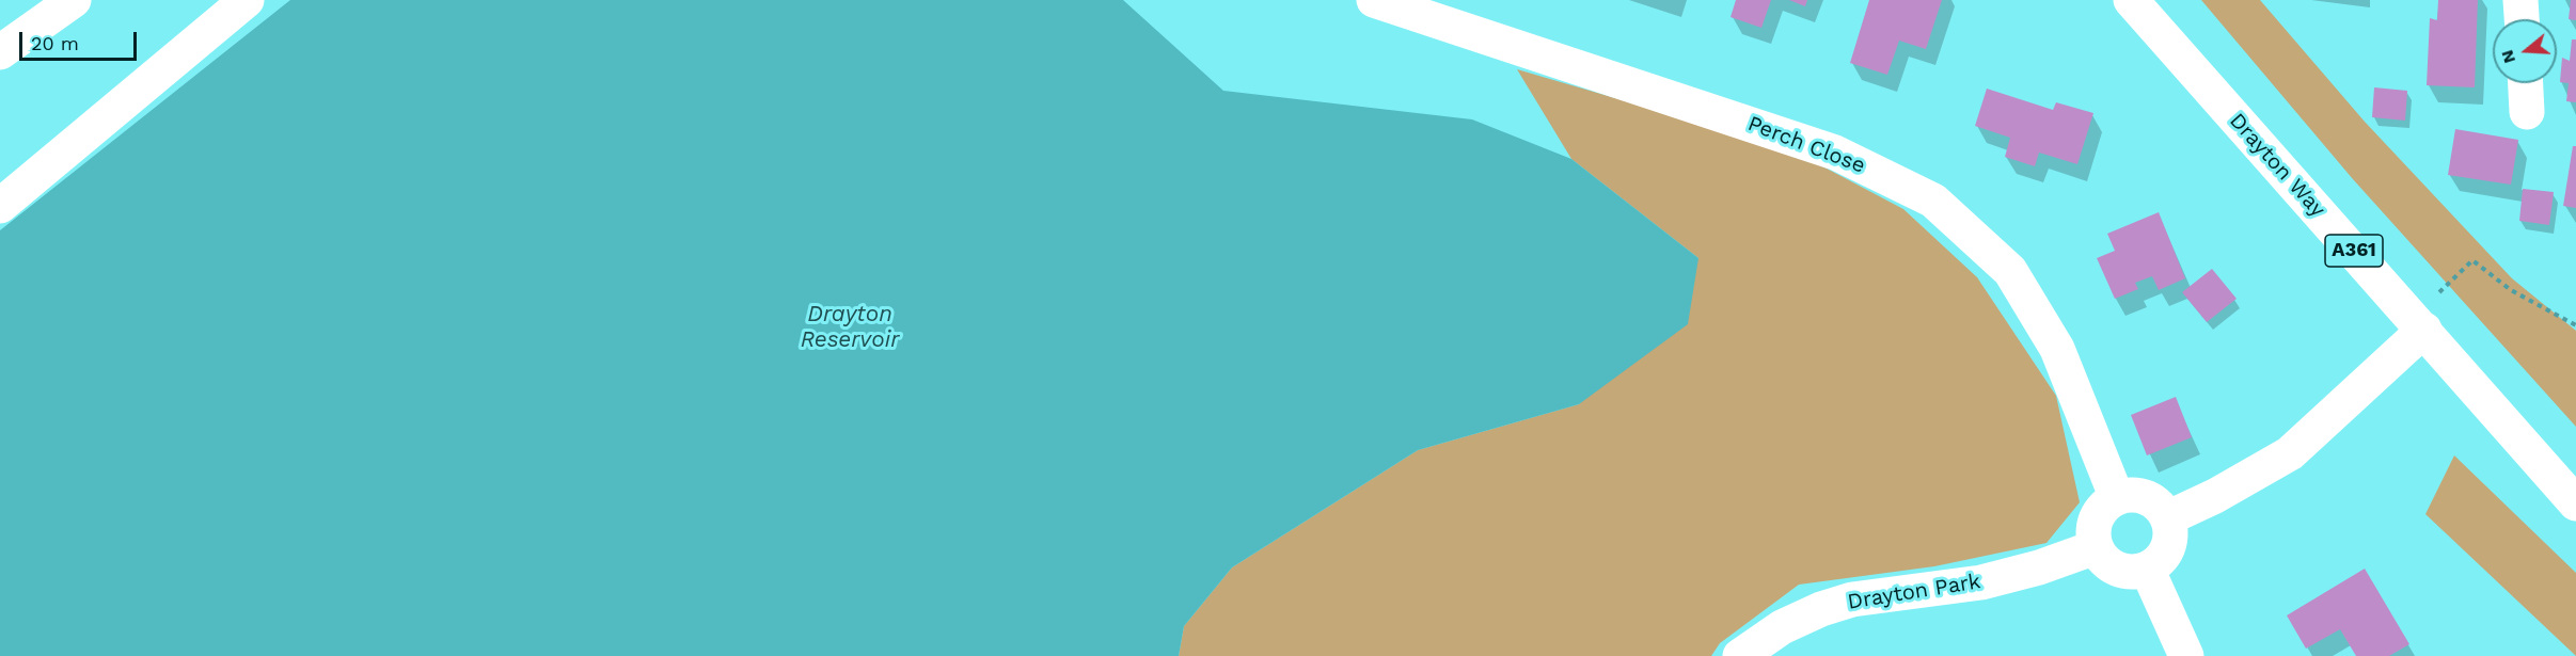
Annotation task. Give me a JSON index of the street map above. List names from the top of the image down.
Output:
{
  "streets": {
    "street": [
      "Perch Close",
      "Drayton Way",
      "A361",
      "Drayton Park"
    ]
  },
  "crossings": [
    ["Perch Close", "Drayton Park"]
  ],
  "water": ["Drayton Reservoir"],
  "scale_bar": "20 m",
  "north": "left"
}
